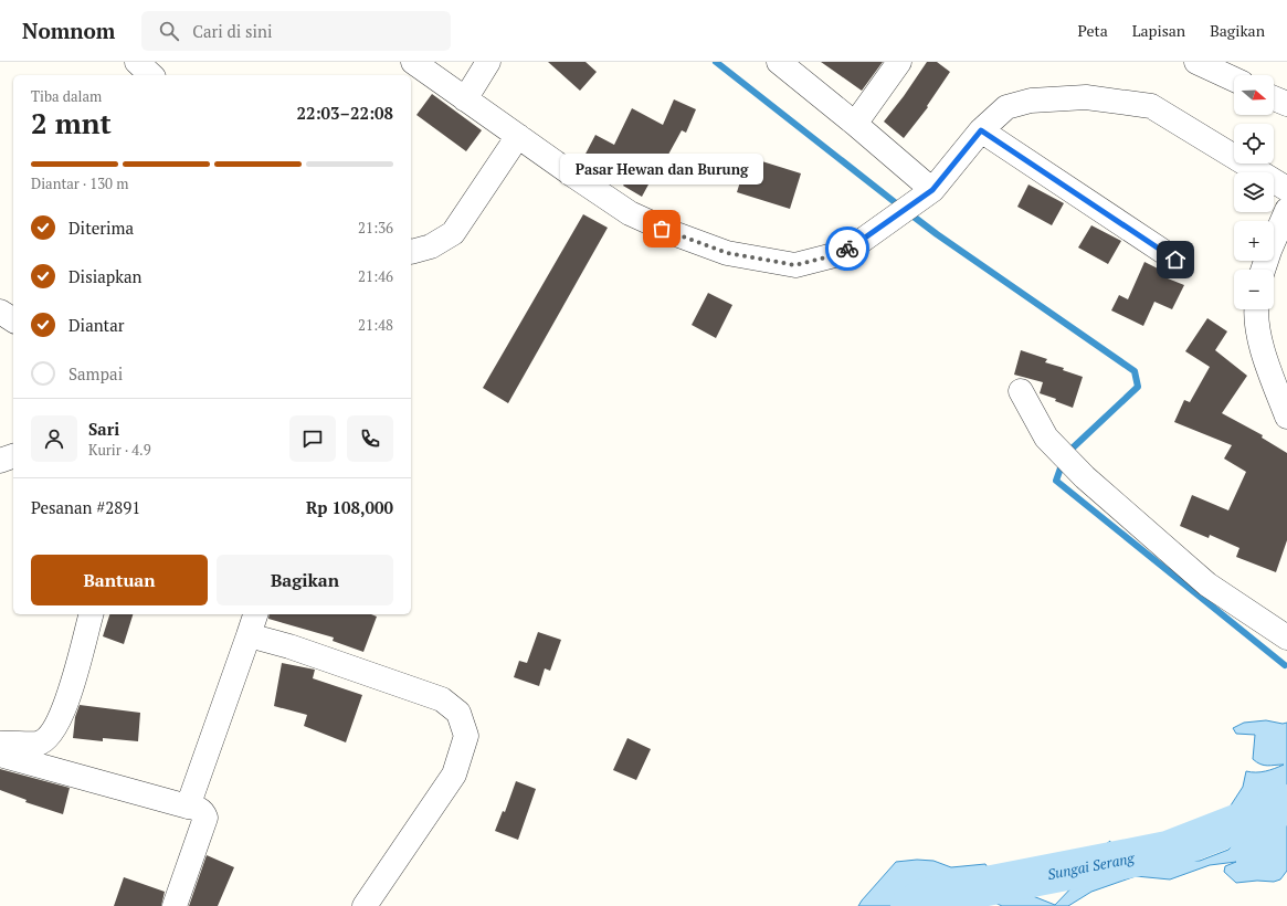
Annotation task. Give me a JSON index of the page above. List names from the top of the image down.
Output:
{
  "water": ["Sungai Serang"],
  "places": ["Pasar Hewan dan Burung"],
  "north": "right",
  "page": {
    "header": "Nomnom",
    "search": "Cari di sini",
    "nav": ["Peta", "Lapisan", "Bagikan"],
    "map_buttons": ["+", "−"],
    "heading": ["2 mnt", "Tiba dalam", "22:03–22:08"],
    "panel": [
      "Sari",
      "Kurir · 4.9",
      "Pesanan #2891",
      "Rp 108,000"
    ],
    "bar": "Diantar · 130 m",
    "bubble": "Pasar Hewan dan Burung",
    "list": [
      ["Diterima", "21:36"],
      ["Disiapkan", "21:46"],
      ["Diantar", "21:48"],
      "Sampai"
    ],
    "buttons": ["Bantuan", "Bagikan"]
  }
}
